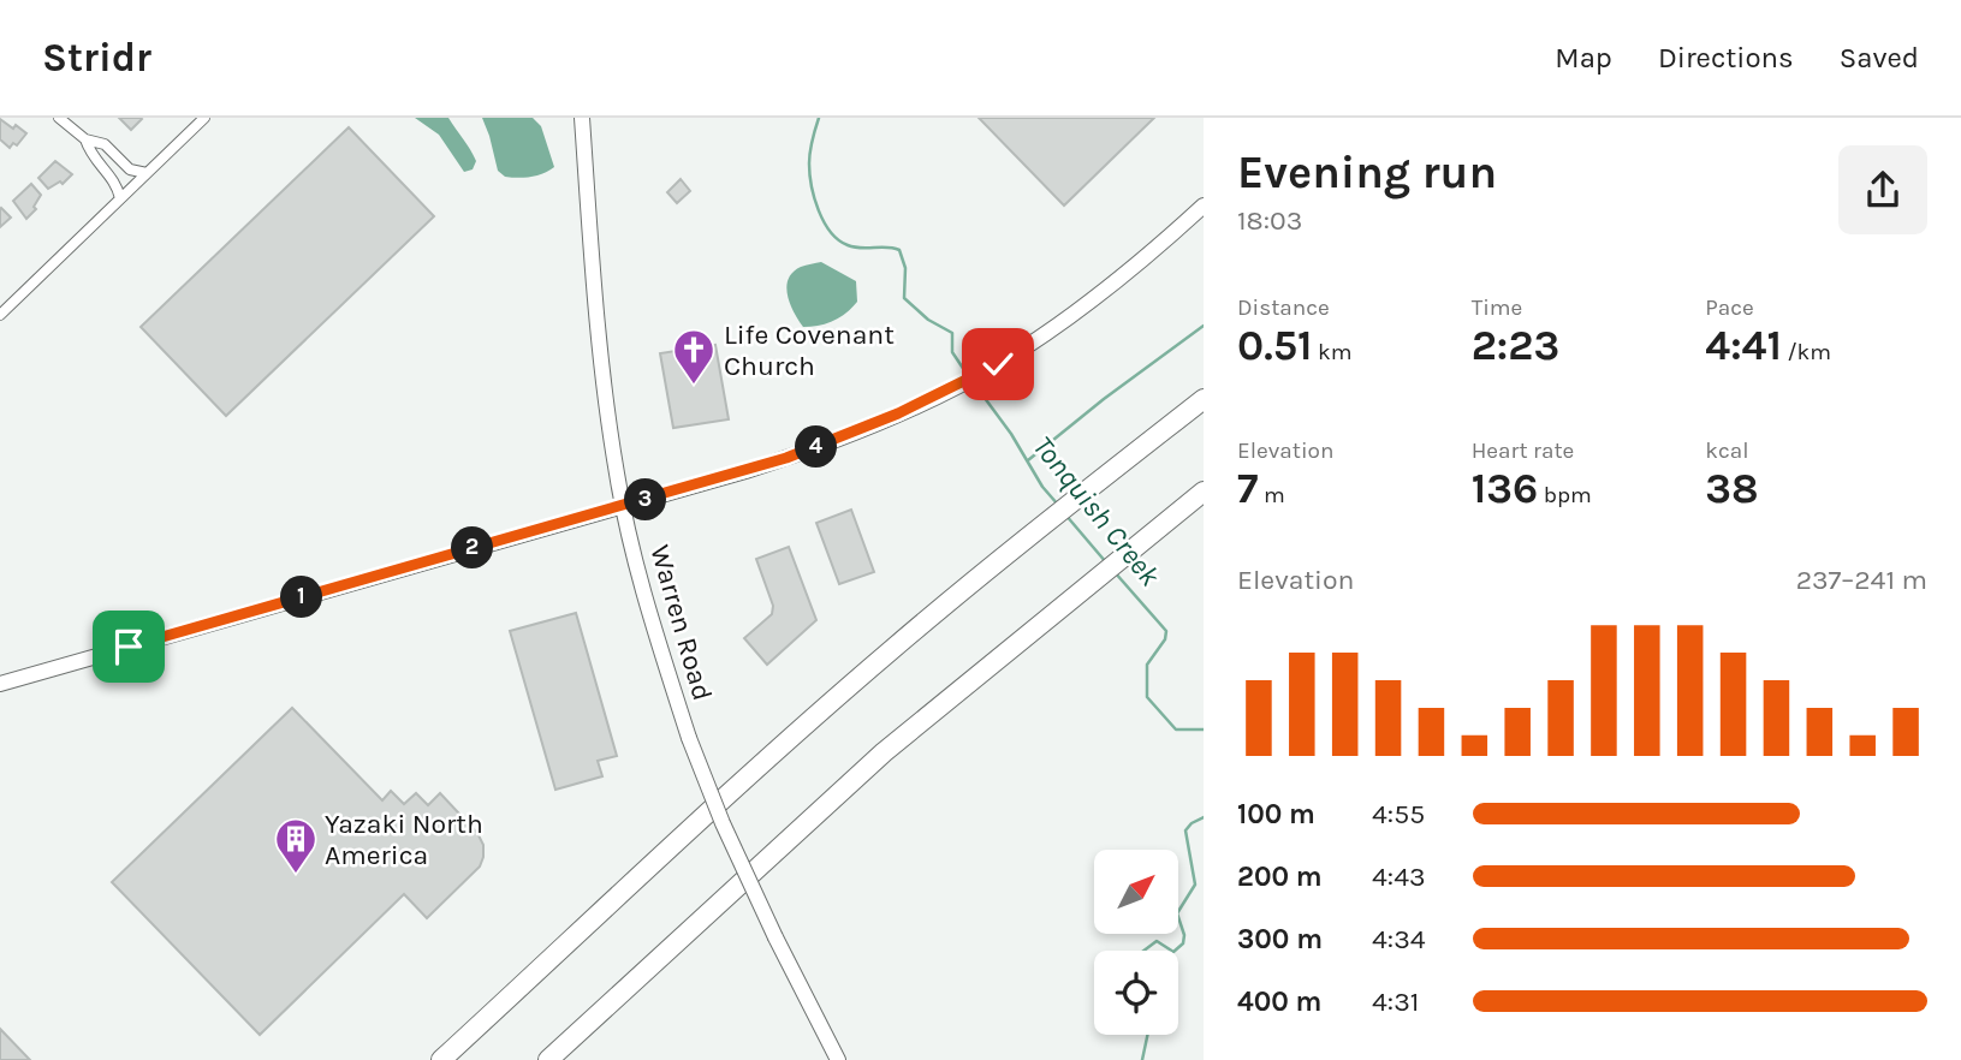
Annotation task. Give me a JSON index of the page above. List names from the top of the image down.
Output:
{
  "streets": {
    "main road": ["Warren Road"]
  },
  "water": ["Tonquish Creek"],
  "places": {
    "church": ["Life Covenant Church"],
    "building": ["Yazaki North America"]
  },
  "north": "top right",
  "page": {
    "header": "Stridr",
    "nav": ["Map", "Directions", "Saved"],
    "heading": ["Evening run", "18:03"],
    "stats": [
      ["Distance", "0.51 km"],
      ["Time", "2:23"],
      ["Pace", "4:41 /km"],
      ["Elevation", "7 m"],
      ["Heart rate", "136 bpm"],
      ["kcal", "38"]
    ],
    "pins": [
      "4",
      "3",
      "2",
      "1"
    ],
    "chart": ["Elevation", "237–241 m"],
    "list": [
      {
        "name": "100 m",
        "note": "4:55"
      },
      {
        "name": "200 m",
        "note": "4:43"
      },
      {
        "name": "300 m",
        "note": "4:34"
      },
      {
        "name": "400 m",
        "note": "4:31"
      }
    ]
  }
}
